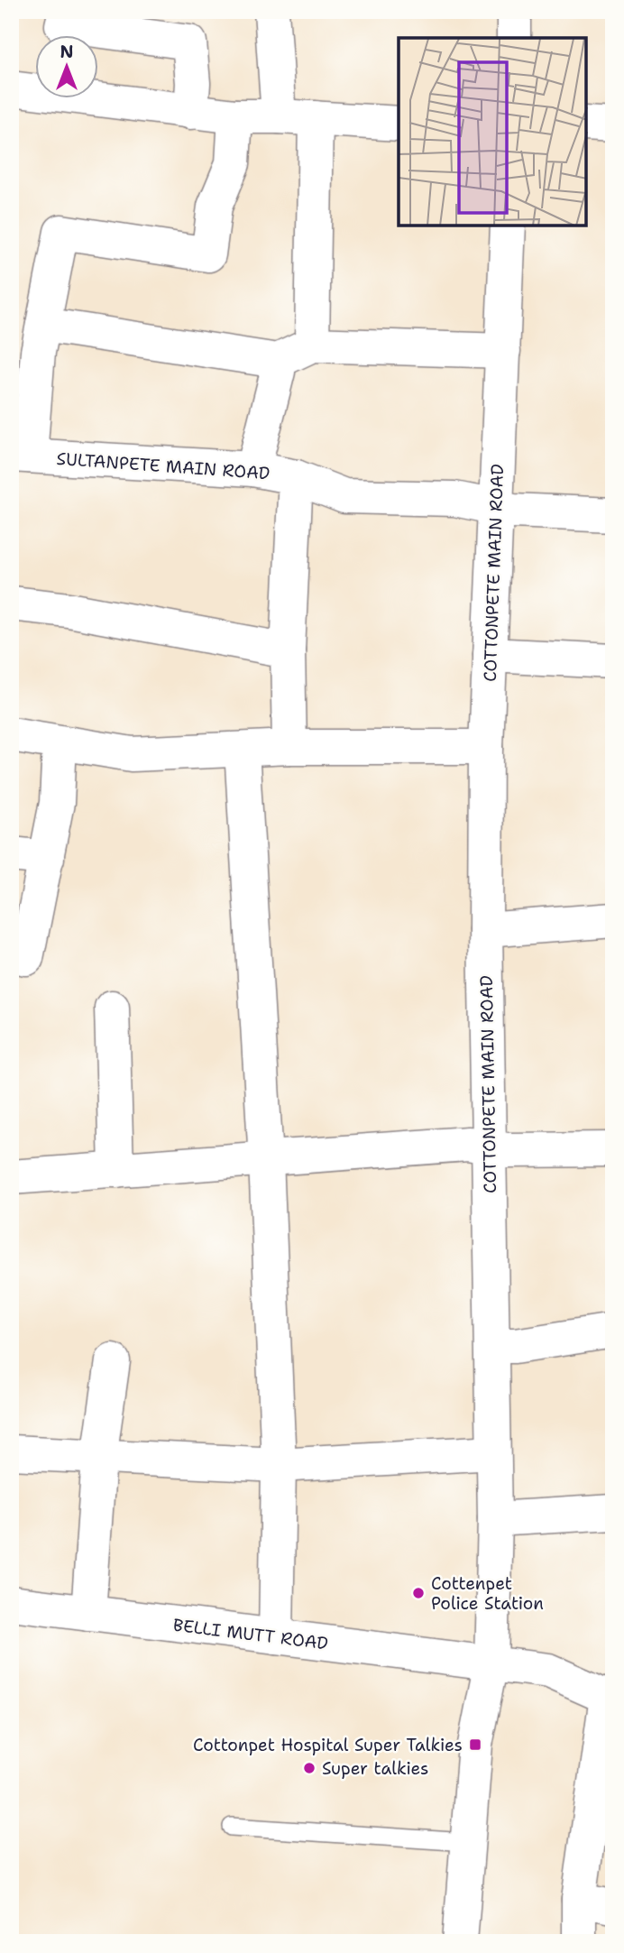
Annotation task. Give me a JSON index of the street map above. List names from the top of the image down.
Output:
{
  "streets": {
    "street": ["SULTANPETE MAIN ROAD", "COTTONPETE MAIN ROAD", "BELLI MUTT ROAD"]
  },
  "crossings": [
    ["SULTANPETE MAIN ROAD", "COTTONPETE MAIN ROAD"],
    ["COTTONPETE MAIN ROAD", "BELLI MUTT ROAD"]
  ],
  "places": {
    "other": ["Cottenpet Police Station", "Super talkies"],
    "transit": ["Cottonpet Hospital Super Talkies"]
  },
  "north": "top"
}
